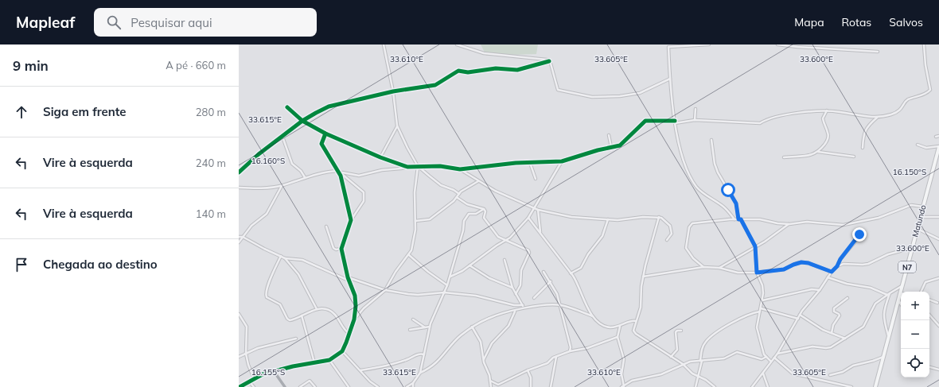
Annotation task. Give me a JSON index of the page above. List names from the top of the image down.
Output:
{
  "streets": {
    "main road": ["Matundo", "N7"]
  },
  "page": {
    "header": "Mapleaf",
    "search": "Pesquisar aqui",
    "nav": ["Mapa", "Rotas", "Salvos"],
    "heading": ["9 min", "A pé · 660 m"],
    "list": [
      ["Siga em frente", "280 m"],
      ["Vire à esquerda", "240 m"],
      ["Vire à esquerda", "140 m"],
      "Chegada ao destino"
    ],
    "map_buttons": ["+", "−"]
  },
  "coordinates": [
    "33.610°E",
    "33.605°E",
    "33.600°E",
    "33.615°E",
    "16.160°S",
    "16.150°S",
    "16.155°S"
  ]
}
